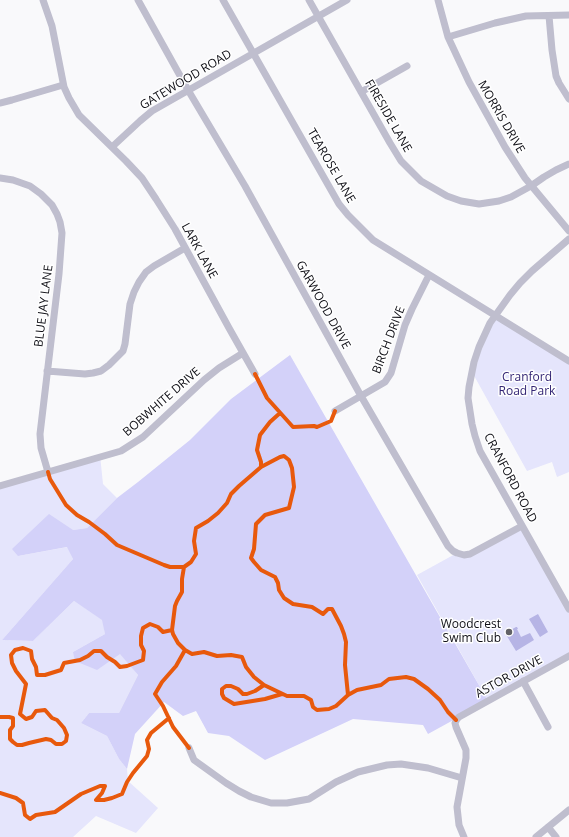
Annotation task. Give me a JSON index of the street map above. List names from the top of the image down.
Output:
{
  "streets": {
    "street": [
      "GATEWOOD ROAD",
      "FIRESIDE LANE",
      "MORRIS DRIVE",
      "TEAROSE LANE",
      "LARK LANE",
      "GARWOOD DRIVE",
      "BLUE JAY LANE",
      "BIRCH DRIVE",
      "BOBWHITE DRIVE",
      "CRANFORD ROAD",
      "ASTOR DRIVE"
    ]
  },
  "crossings": [
    ["GATEWOOD ROAD", "FIRESIDE LANE"],
    ["GATEWOOD ROAD", "TEAROSE LANE"],
    ["GATEWOOD ROAD", "LARK LANE"],
    ["GATEWOOD ROAD", "GARWOOD DRIVE"],
    ["FIRESIDE LANE", "MORRIS DRIVE"],
    ["TEAROSE LANE", "BIRCH DRIVE"],
    ["TEAROSE LANE", "CRANFORD ROAD"],
    ["LARK LANE", "BOBWHITE DRIVE"],
    ["GARWOOD DRIVE", "BIRCH DRIVE"],
    ["GARWOOD DRIVE", "CRANFORD ROAD"],
    ["BLUE JAY LANE", "BOBWHITE DRIVE"]
  ],
  "parks": ["Cranford Road Park"],
  "places": ["Woodcrest Swim Club"]
}
